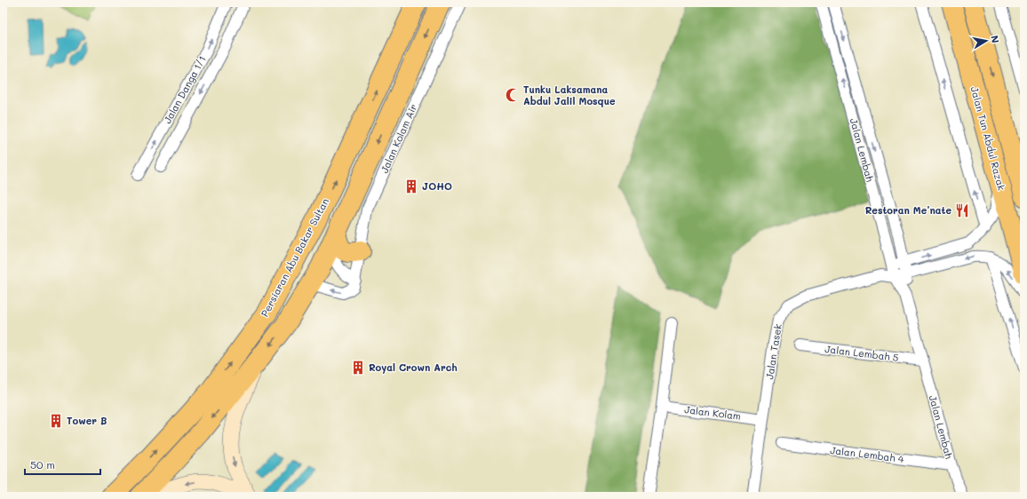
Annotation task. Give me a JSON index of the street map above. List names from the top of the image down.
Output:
{
  "streets": {
    "highway": ["Jalan Tun Abdul Razak", "Persiaran Abu Bakar Sultan"],
    "street": [
      "Jalan Danga 1/1",
      "Jalan Kolam Air",
      "Jalan Lembah",
      "Jalan Tasek",
      "Jalan Lembah 5",
      "Jalan Kolam",
      "Jalan Lembah 4"
    ]
  },
  "crossings": [
    ["Jalan Lembah", "Jalan Tasek"],
    ["Jalan Lembah", "Jalan Lembah 5"],
    ["Jalan Lembah", "Jalan Lembah 4"],
    ["Jalan Tasek", "Jalan Kolam"]
  ],
  "places": {
    "mosque": ["Tunku Laksamana Abdul Jalil Mosque"],
    "building": ["JOHO", "Royal Crown Arch", "Tower B"],
    "restaurant": ["Restoran Me’nate"]
  },
  "scale_bar": "50 m",
  "north": "right"
}
